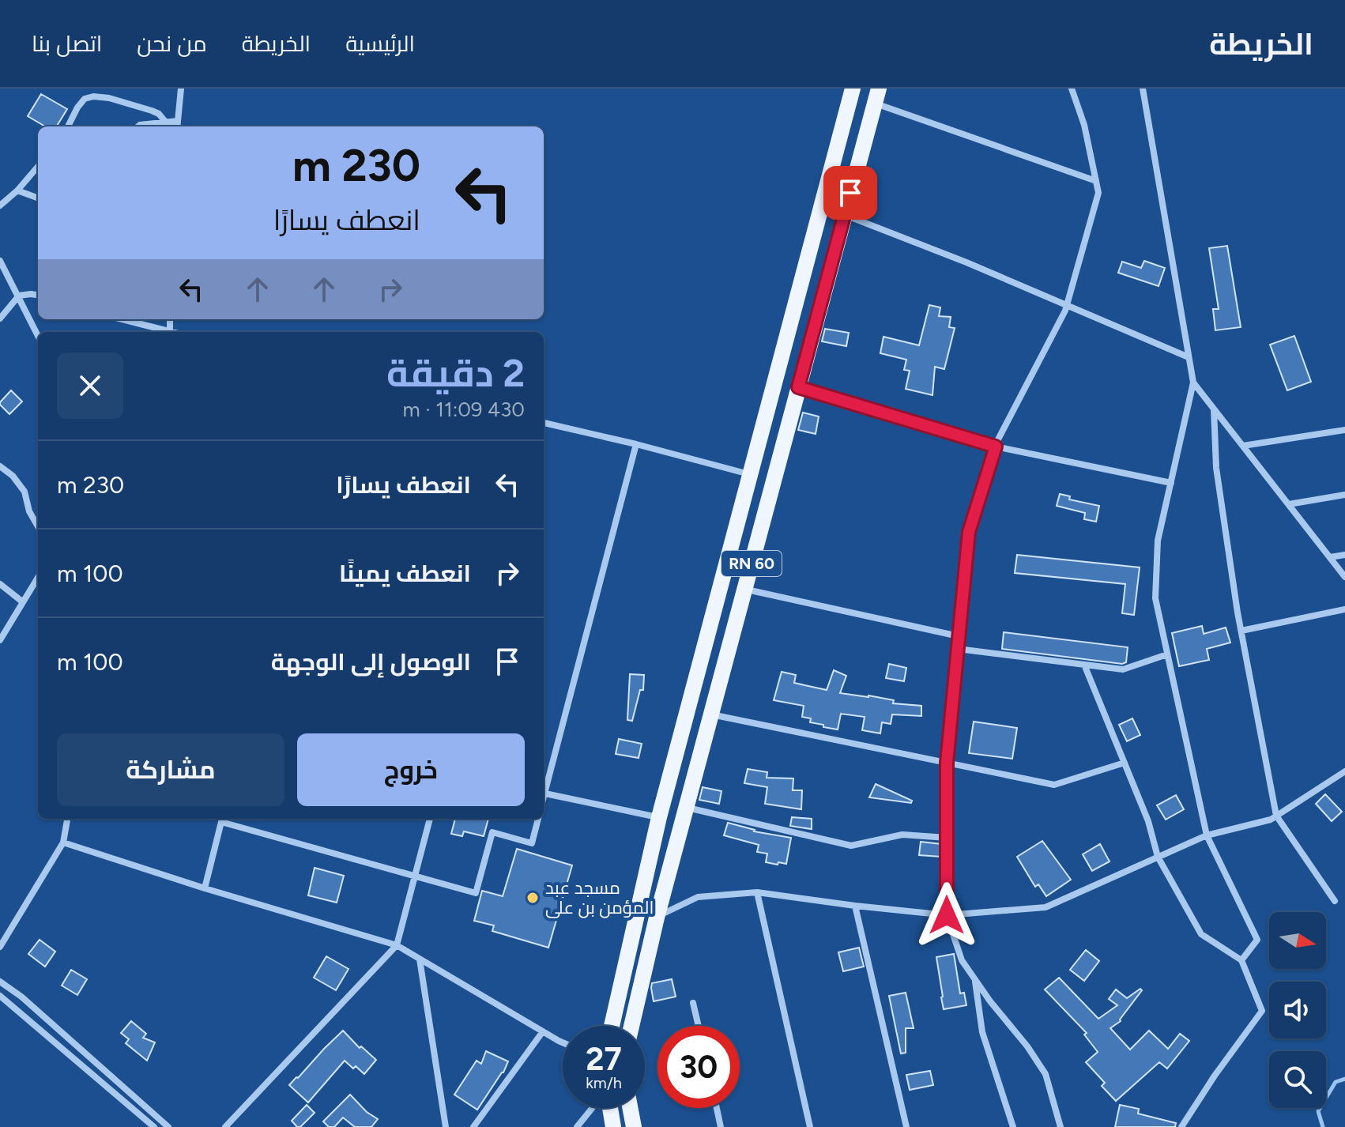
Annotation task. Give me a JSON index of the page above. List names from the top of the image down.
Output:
{
  "streets": {
    "main road": ["RN 60"]
  },
  "places": ["مسجد عبد المؤمن بن على"],
  "north": "right",
  "page": {
    "header": "الخريطة",
    "nav": [
      "الرئيسية",
      "الخريطة",
      "من نحن",
      "اتصل بنا"
    ],
    "turn": ["230 m", "انعطف يسارًا"],
    "heading": ["2 دقيقة", "430 m · 11:09"],
    "list": [
      {
        "name": "انعطف يسارًا",
        "value": "230 m"
      },
      {
        "name": "انعطف يمينًا",
        "value": "100 m"
      },
      {
        "name": "الوصول إلى الوجهة",
        "value": "100 m"
      }
    ],
    "buttons": ["خروج", "مشاركة"],
    "speed": "27 km/h",
    "limit": "30"
  }
}
